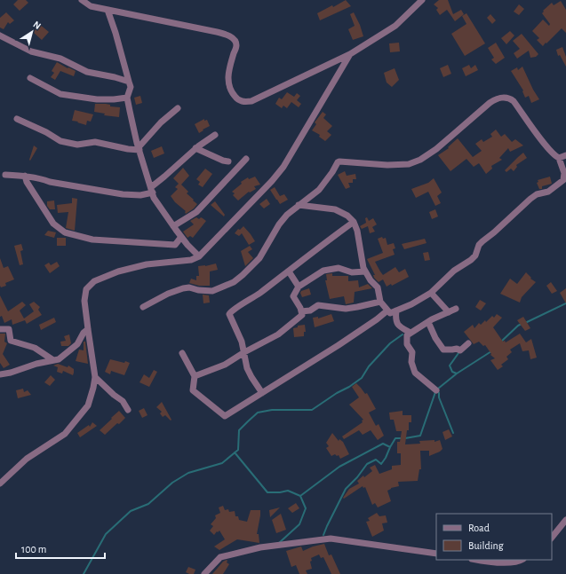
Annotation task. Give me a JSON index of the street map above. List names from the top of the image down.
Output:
{
  "legend": ["Road", "Building"],
  "scale_bar": "100 m",
  "north": "top right"
}
